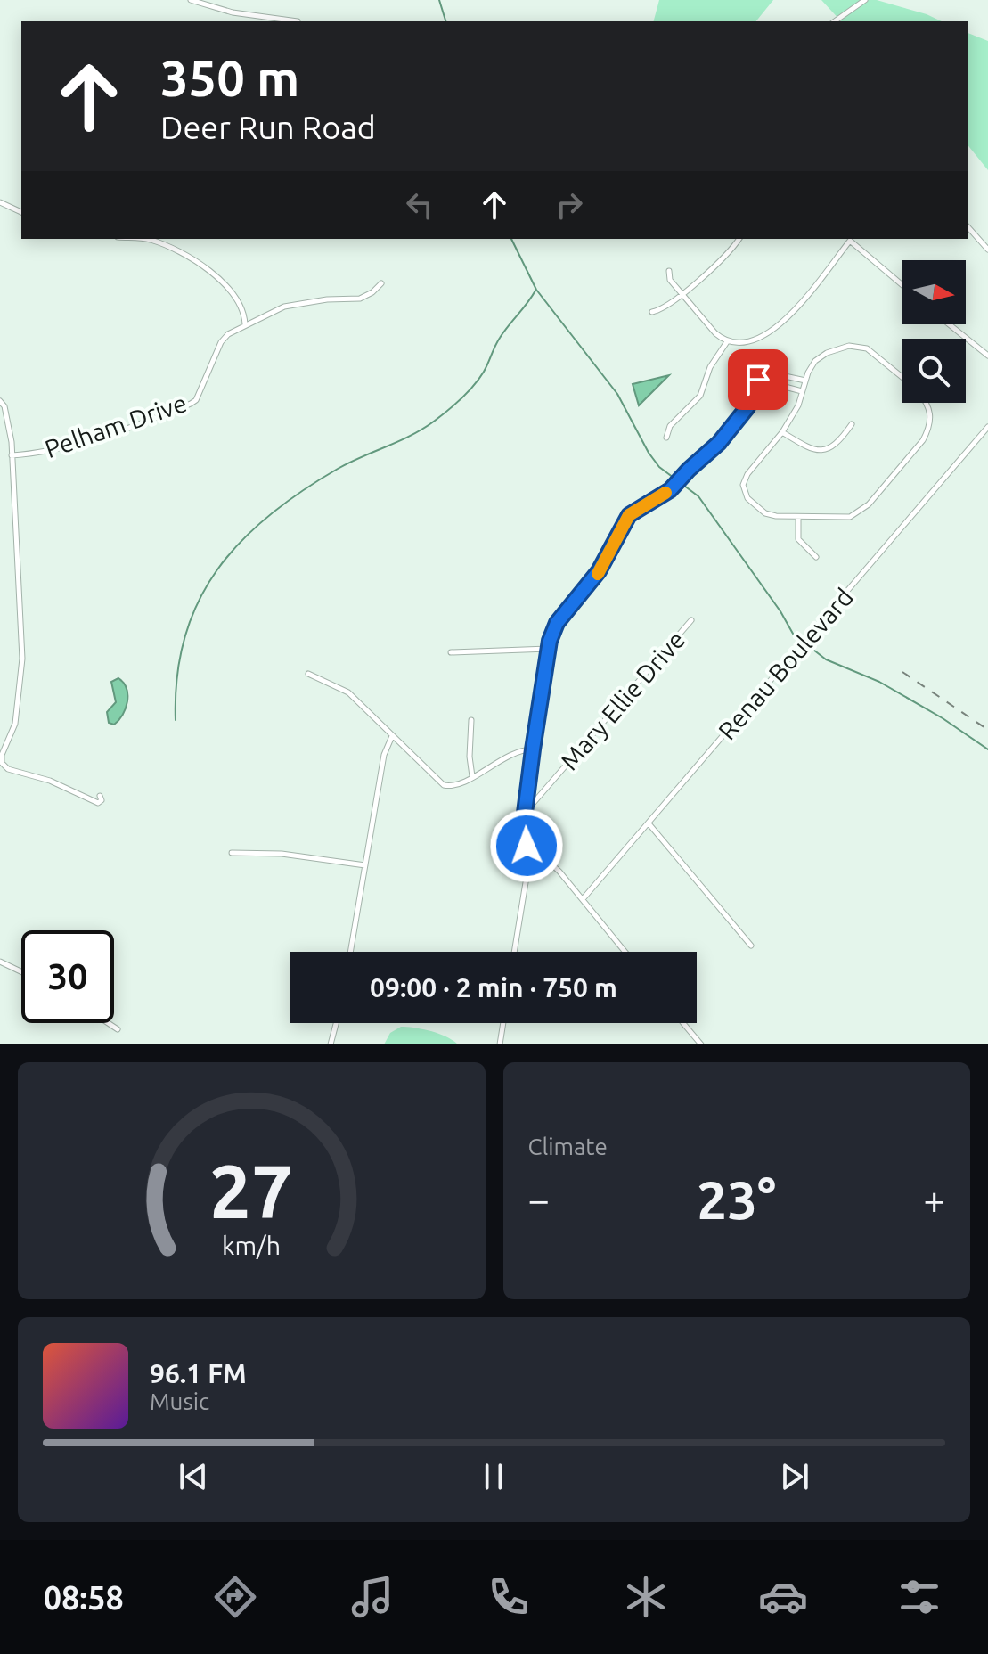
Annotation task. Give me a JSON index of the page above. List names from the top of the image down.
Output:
{
  "streets": {
    "street": ["Pelham Drive", "Renau Boulevard", "Mary Ellie Drive"]
  },
  "north": "right",
  "page": {
    "turn": ["350 m", "Deer Run Road"],
    "limit": "30",
    "trip": "09:00 · 2 min · 750 m",
    "tile": "Climate",
    "heat": ["−", "23°", "+"],
    "song": ["96.1 FM", "Music"],
    "tabs": "08:58",
    "gauge": ["27", "km/h"]
  }
}
